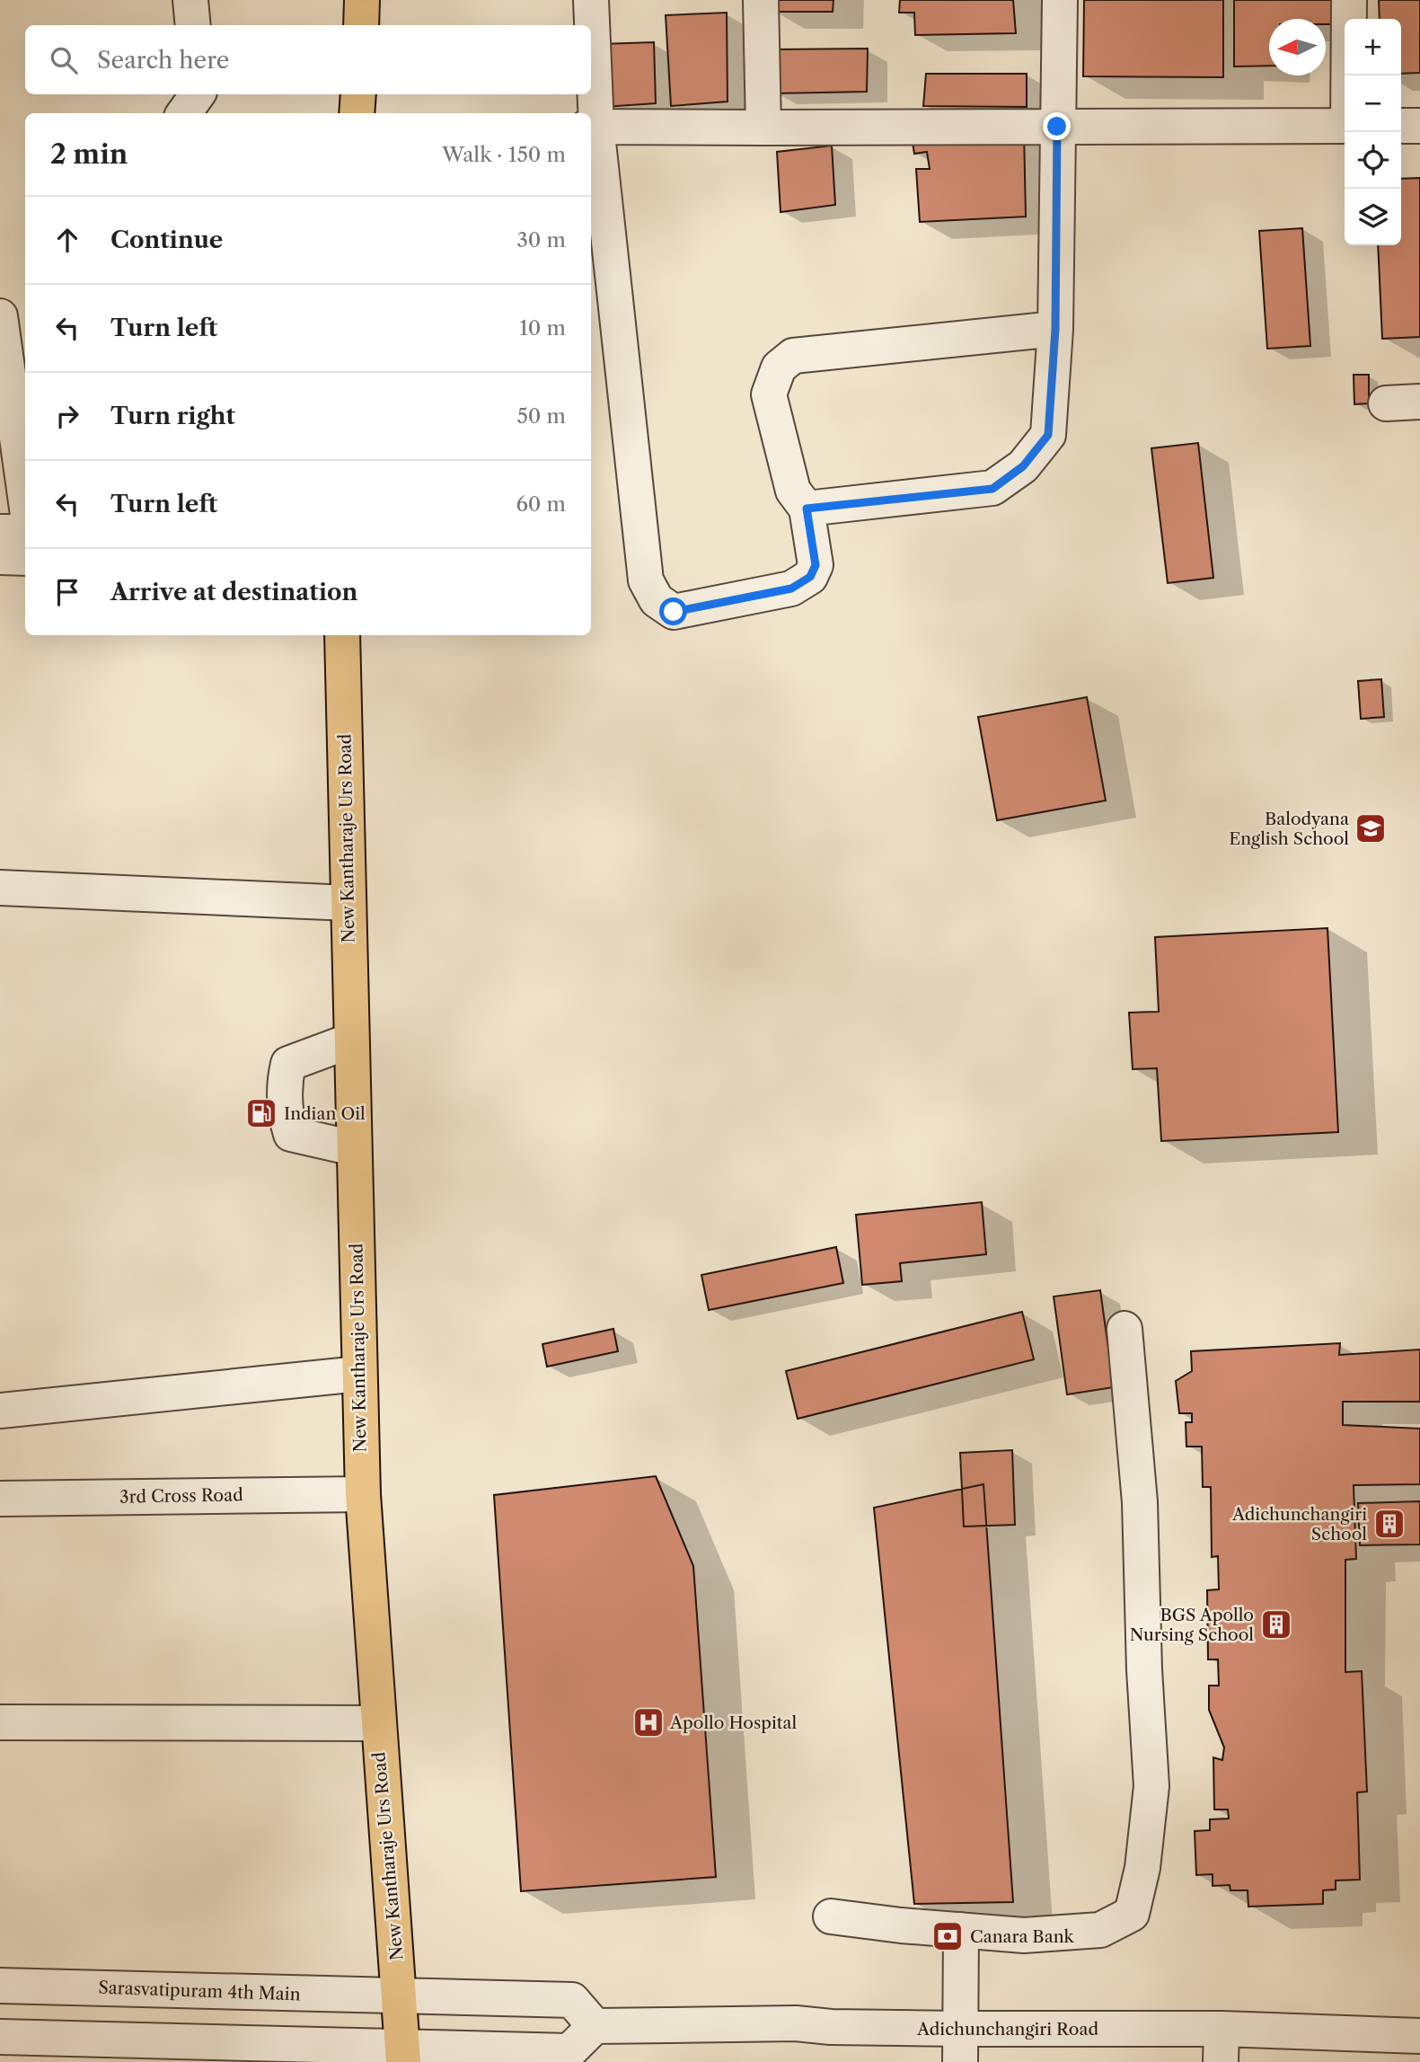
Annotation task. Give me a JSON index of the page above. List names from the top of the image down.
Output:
{
  "streets": {
    "main road": ["New Kantharaje Urs Road"],
    "street": ["3rd Cross Road", "Sarasvatipuram 4th Main", "Adichunchangiri Road"]
  },
  "crossings": [
    ["New Kantharaje Urs Road", "3rd Cross Road"],
    ["New Kantharaje Urs Road", "Sarasvatipuram 4th Main"]
  ],
  "places": {
    "school or university": ["Balodyana English School"],
    "fuel station": ["Indian Oil"],
    "building": ["Adichunchangiri School", "BGS Apollo Nursing School"],
    "hospital": ["Apollo Hospital"],
    "bank": ["Canara Bank"]
  },
  "north": "left",
  "page": {
    "map_buttons": ["+", "−"],
    "search": "Search here",
    "heading": ["2 min", "Walk · 150 m"],
    "list": [
      ["Continue", "30 m"],
      ["Turn left", "10 m"],
      ["Turn right", "50 m"],
      ["Turn left", "60 m"],
      "Arrive at destination"
    ]
  }
}
